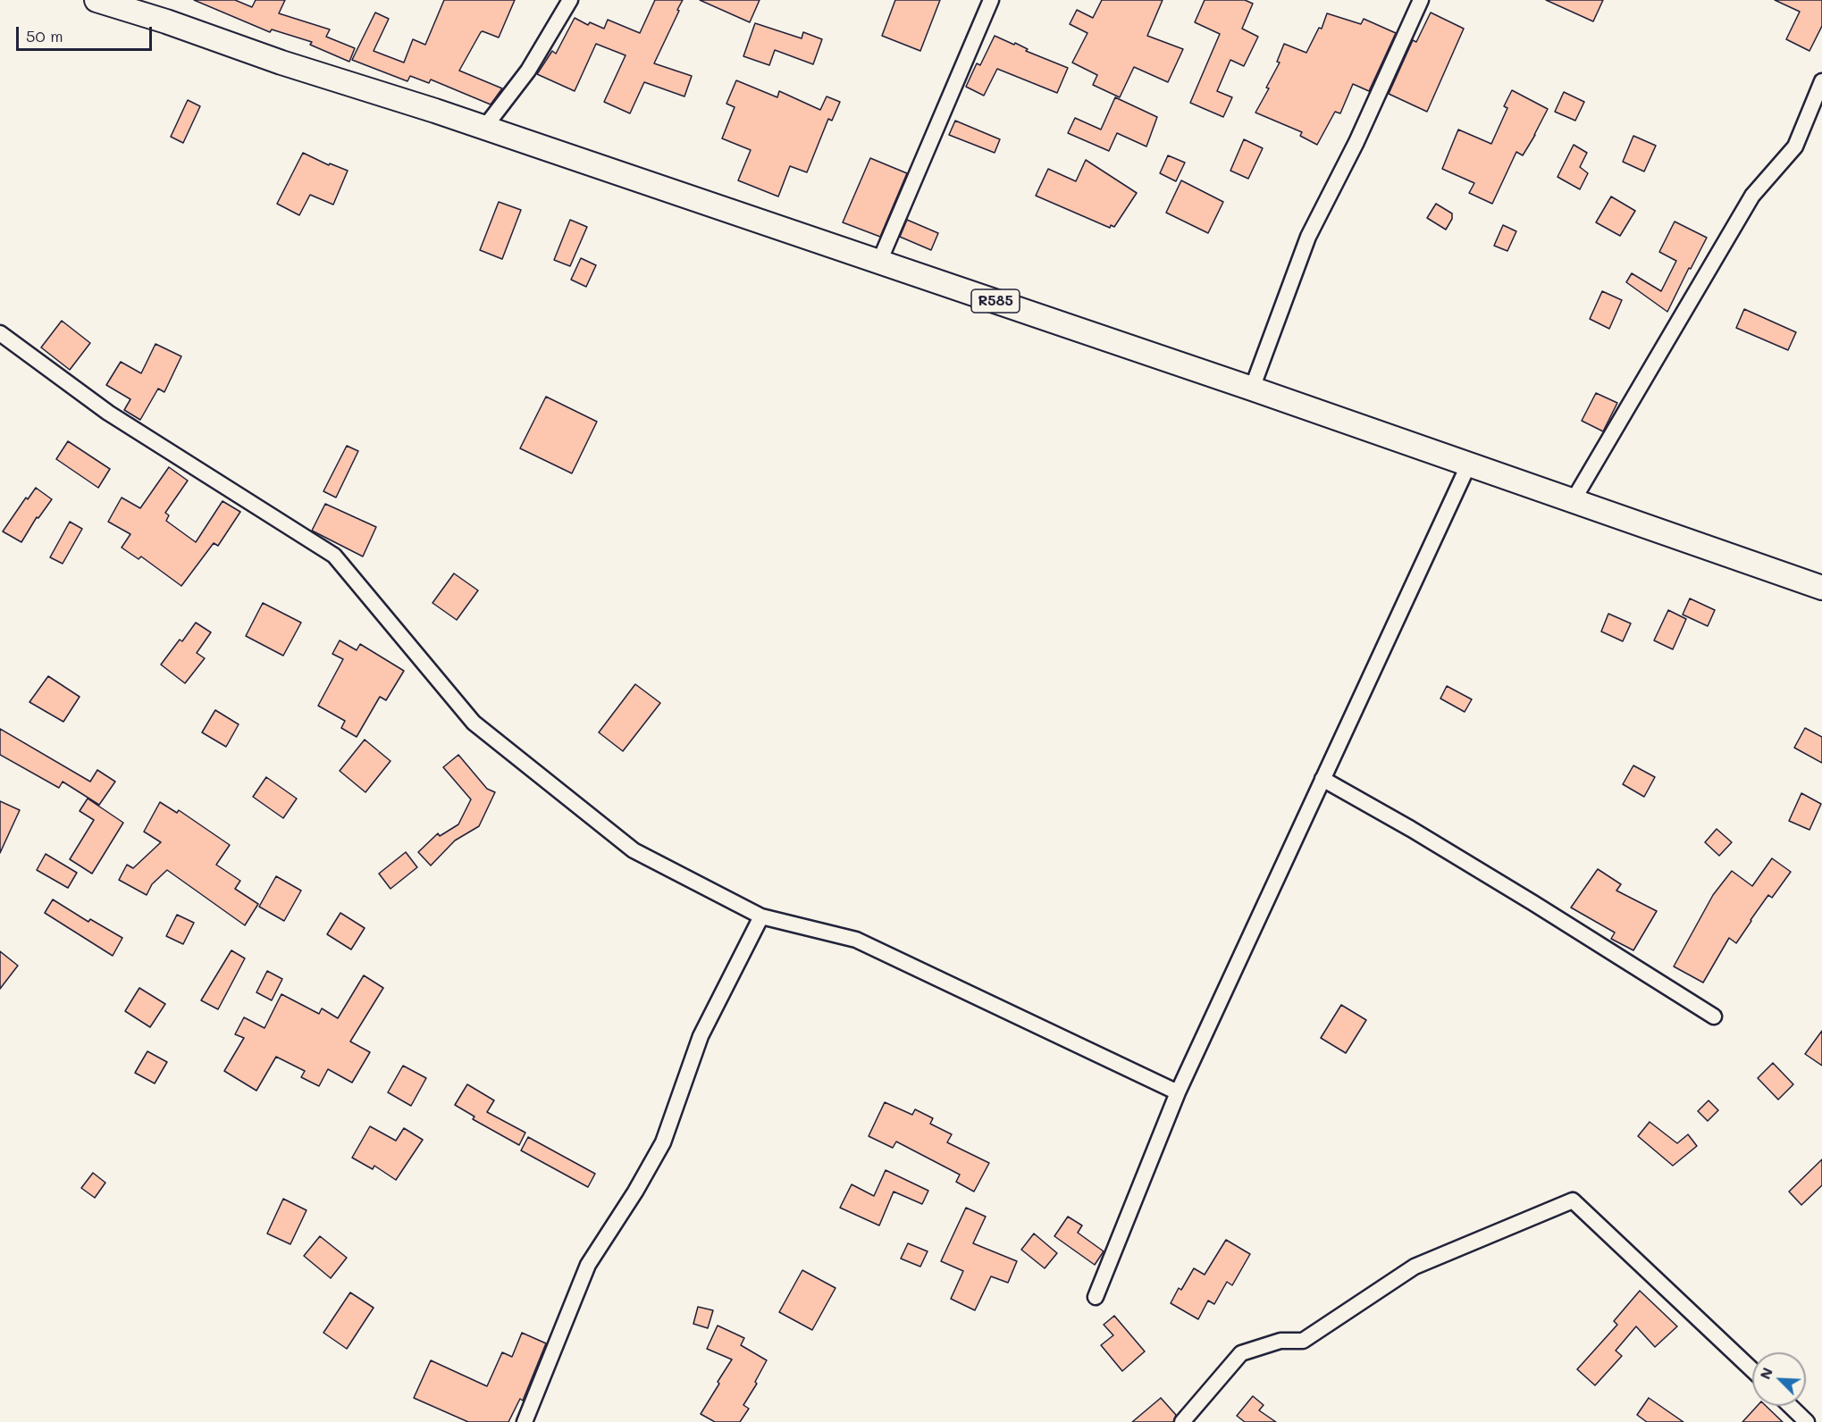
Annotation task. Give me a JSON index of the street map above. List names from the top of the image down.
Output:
{
  "streets": {
    "main road": ["R585"]
  },
  "scale_bar": "50 m",
  "north": "top left"
}
